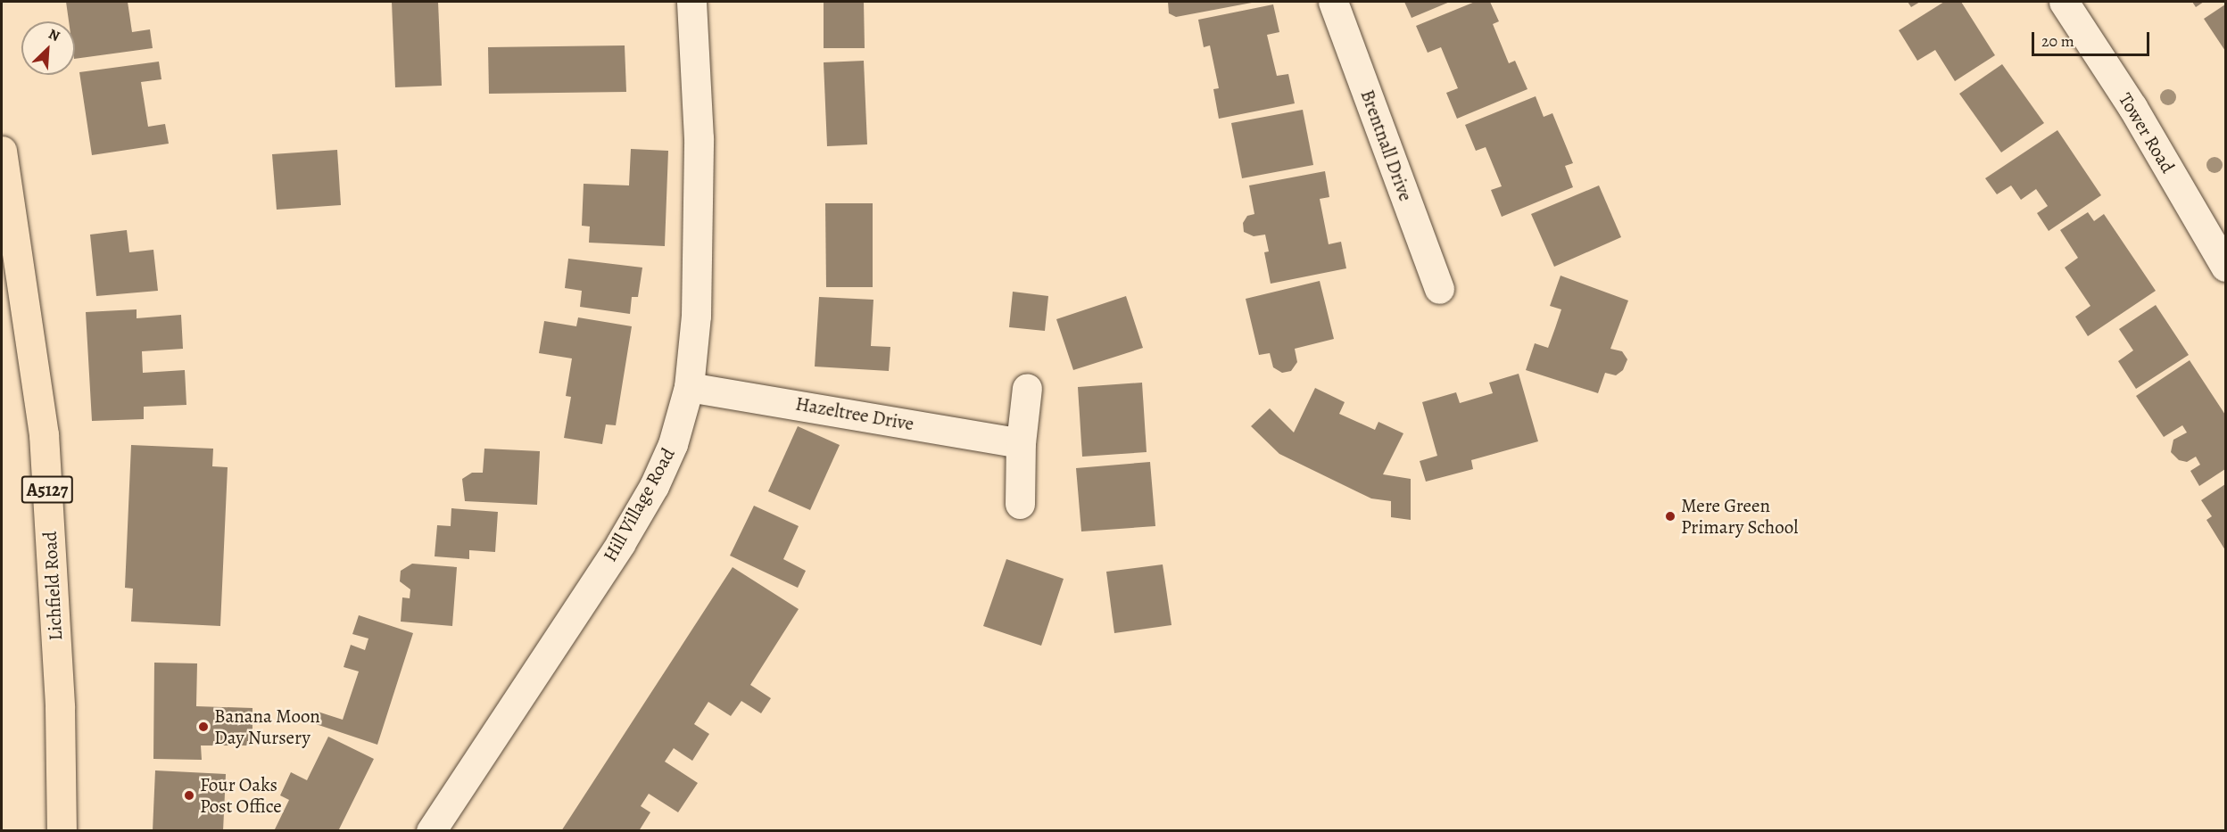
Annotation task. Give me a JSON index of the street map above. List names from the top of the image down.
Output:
{
  "streets": {
    "main road": ["A5127", "Lichfield Road"],
    "street": [
      "Tower Road",
      "Brentnall Drive",
      "Hazeltree Drive",
      "Hill Village Road"
    ]
  },
  "crossings": [
    ["Hazeltree Drive", "Hill Village Road"]
  ],
  "places": ["Mere Green Primary School", "Banana Moon Day Nursery", "Four Oaks Post Office"],
  "scale_bar": "20 m",
  "north": "top right"
}
